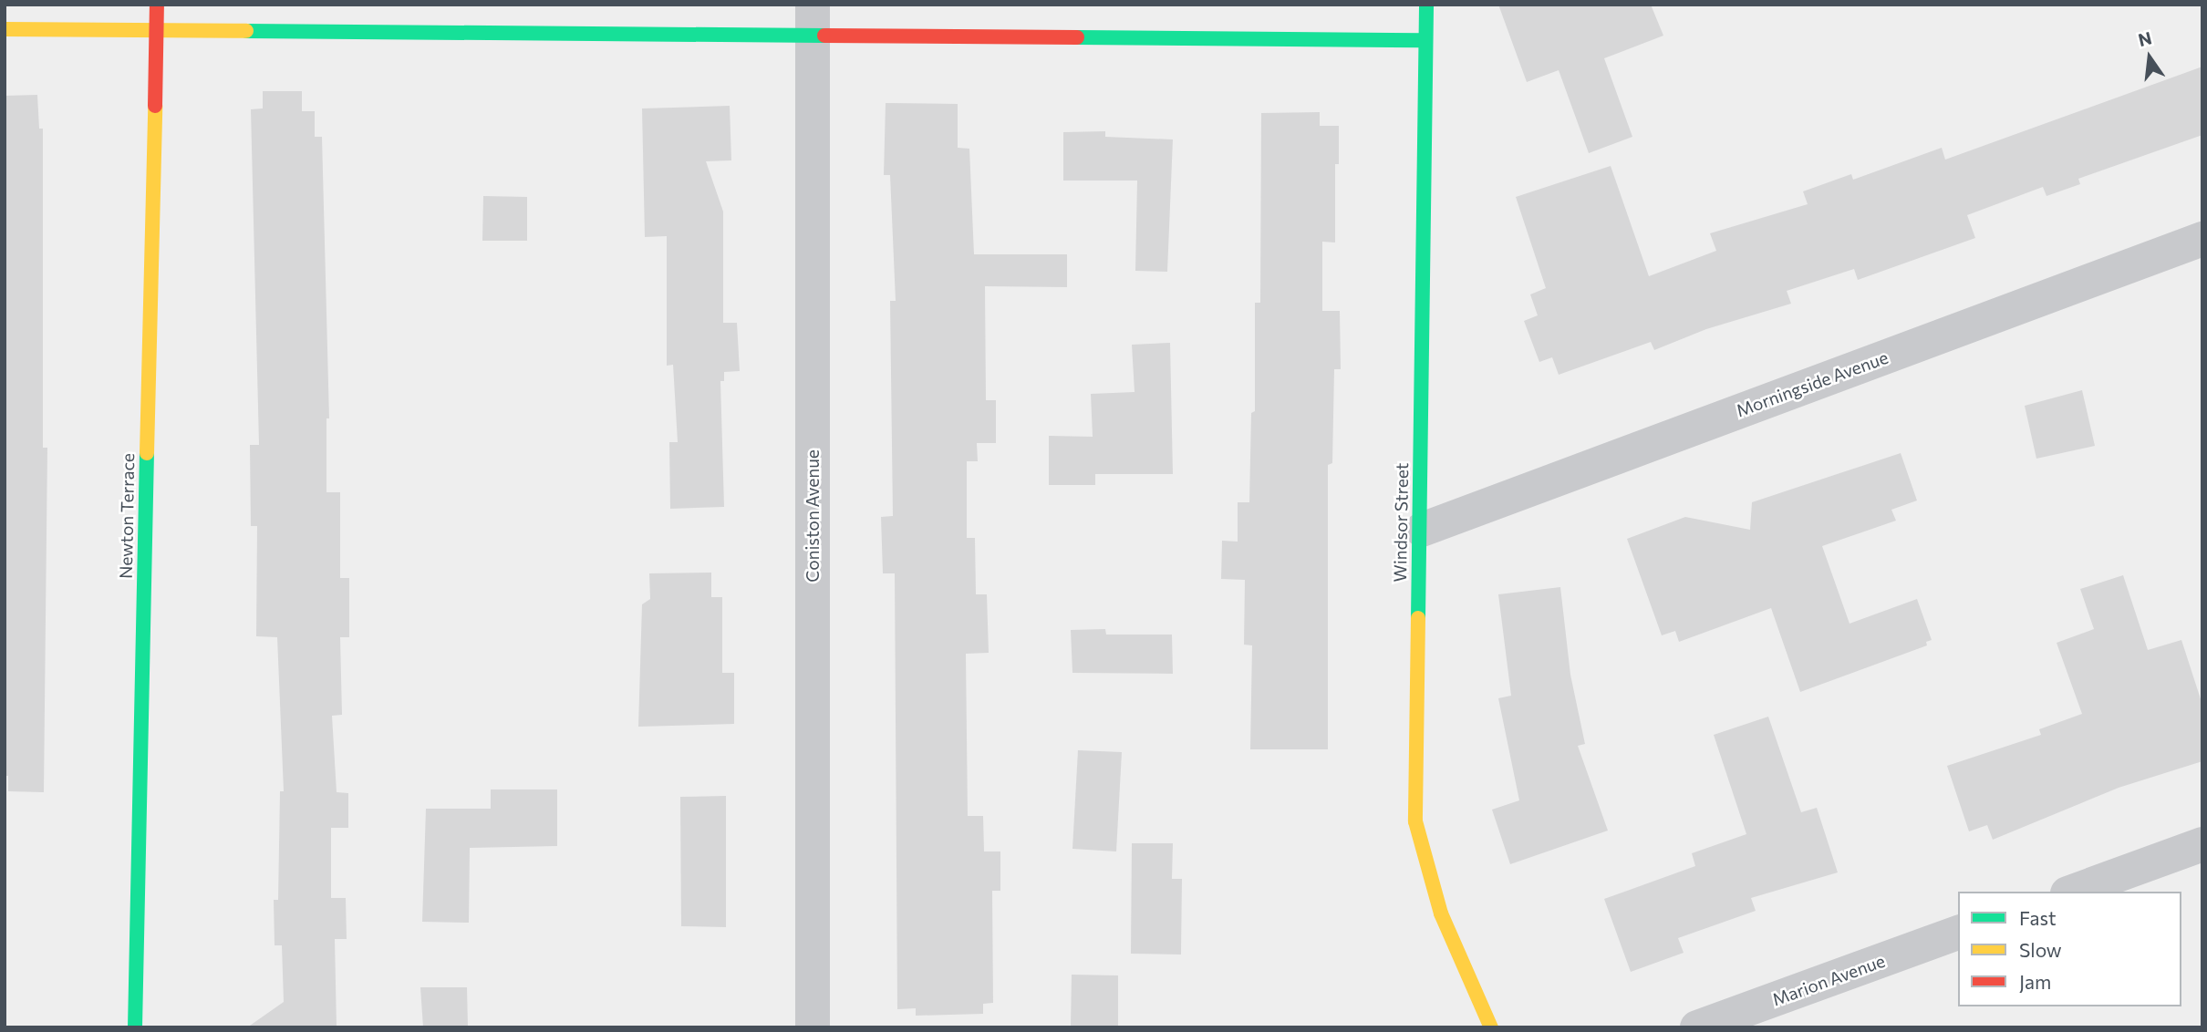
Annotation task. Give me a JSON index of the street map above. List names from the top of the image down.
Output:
{
  "streets": {
    "street": [
      "Morningside Avenue",
      "Newton Terrace",
      "Coniston Avenue",
      "Windsor Street",
      "Marion Avenue"
    ]
  },
  "crossings": [
    ["Morningside Avenue", "Windsor Street"]
  ],
  "legend": ["Fast", "Slow", "Jam"],
  "north": "top"
}
